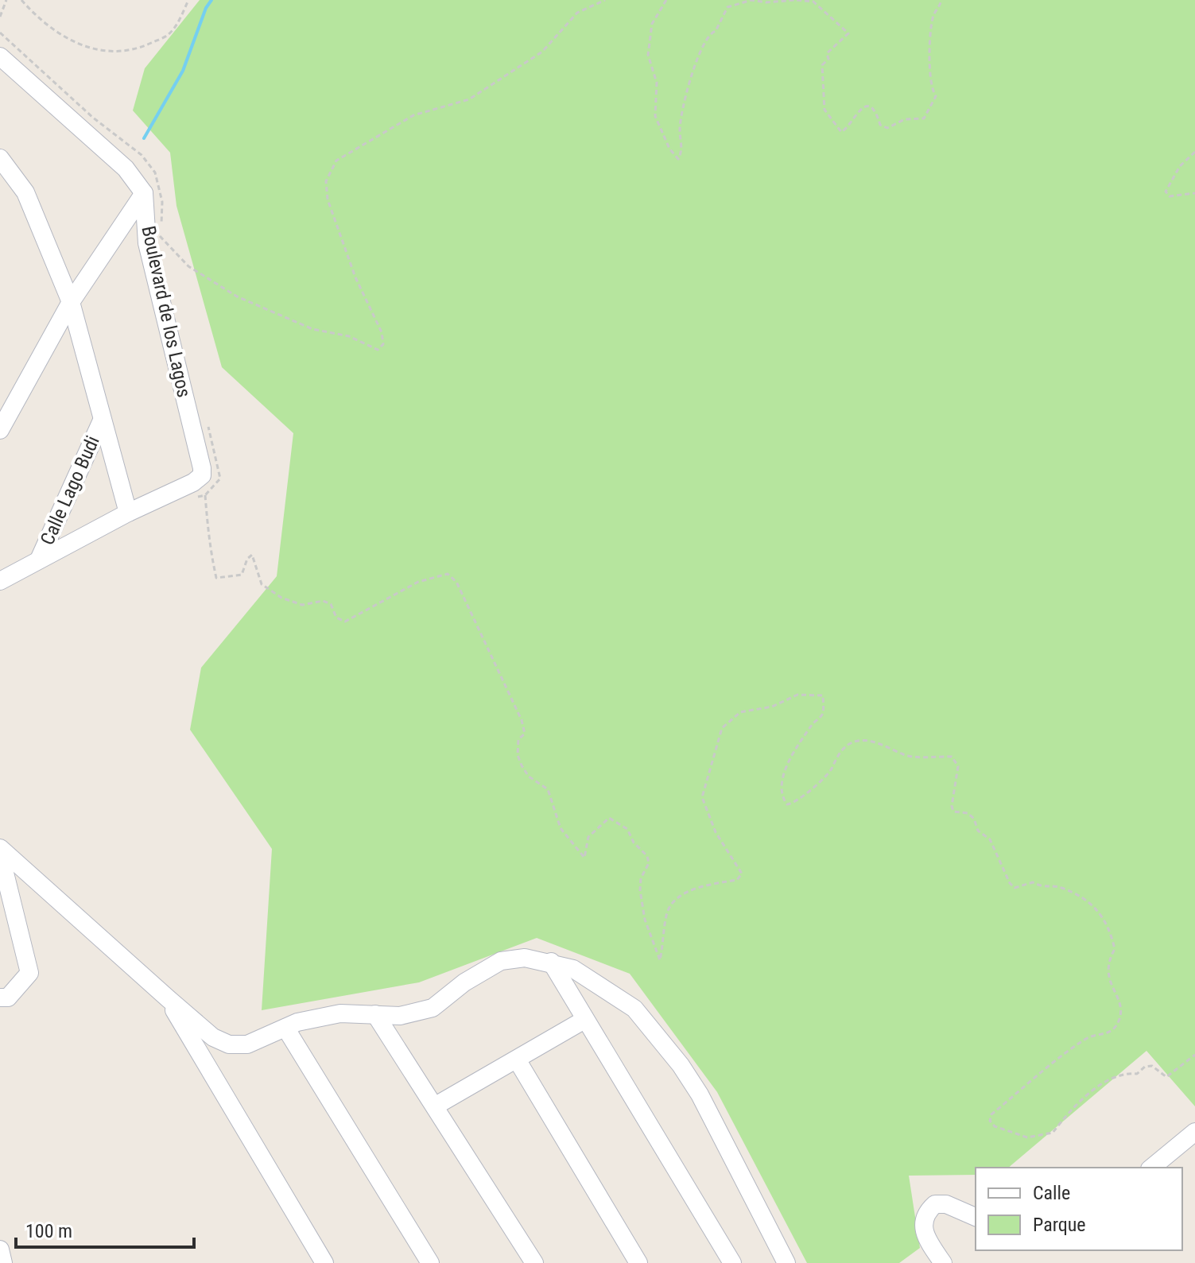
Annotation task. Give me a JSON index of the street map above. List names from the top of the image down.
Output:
{
  "streets": {
    "street": ["Boulevard de los Lagos", "Calle Lago Budi"]
  },
  "legend": ["Calle", "Parque"],
  "scale_bar": "100 m"
}
